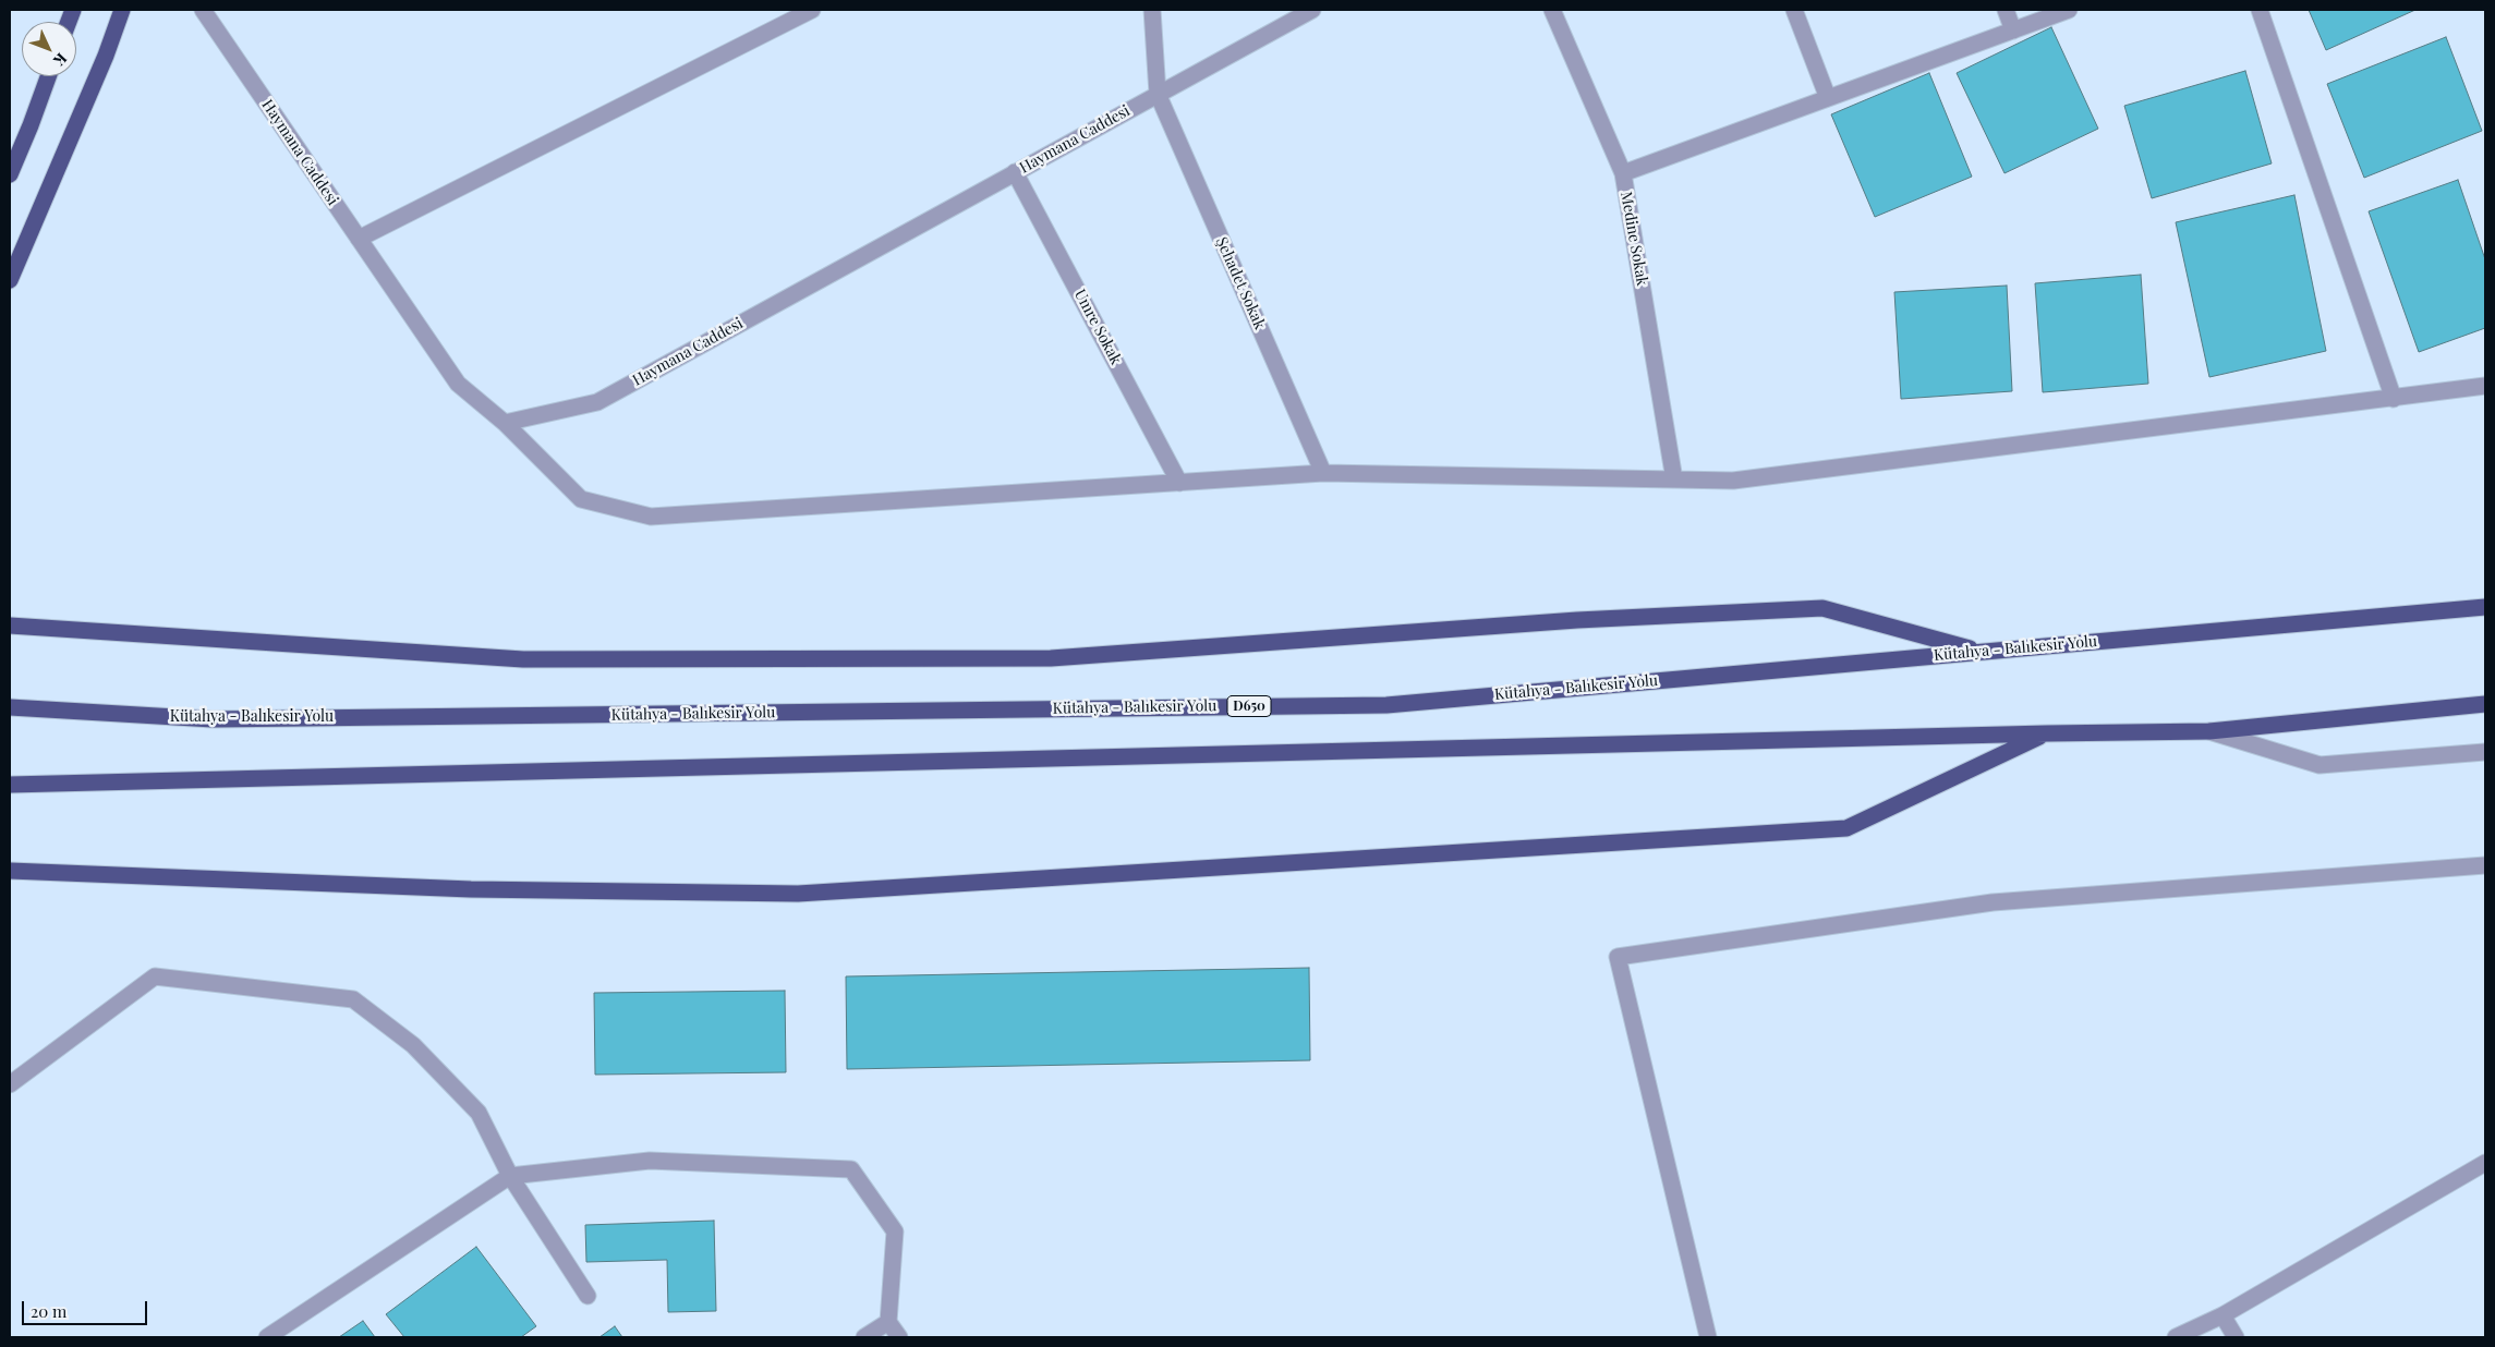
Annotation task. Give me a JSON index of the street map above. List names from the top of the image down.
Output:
{
  "streets": {
    "highway": ["Kütahya - Balıkesir Yolu", "D650"],
    "street": [
      "Haymana Caddesi",
      "Medine Sokak",
      "Şehadet Sokak",
      "Umre Sokak"
    ]
  },
  "crossings": [
    ["Haymana Caddesi", "Şehadet Sokak"],
    ["Haymana Caddesi", "Umre Sokak"]
  ],
  "scale_bar": "20 m",
  "north": "bottom right"
}
